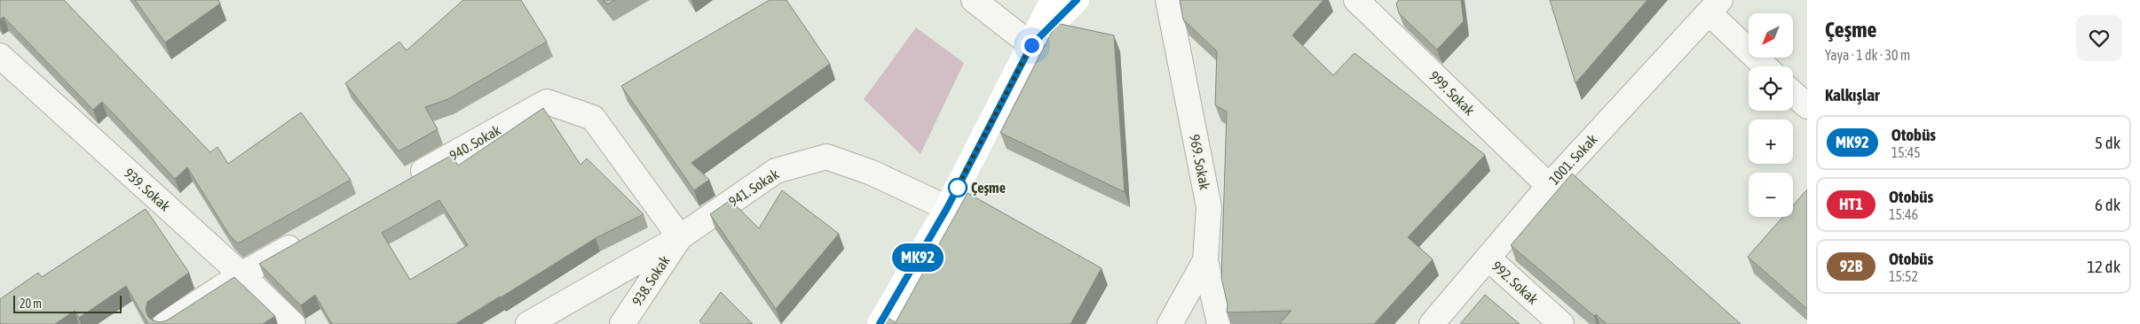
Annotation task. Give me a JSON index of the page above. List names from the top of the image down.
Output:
{
  "streets": {
    "street": [
      "999. Sokak",
      "940. Sokak",
      "1001. Sokak",
      "969. Sokak",
      "941. Sokak",
      "939. Sokak",
      "938. Sokak",
      "992. Sokak"
    ]
  },
  "crossings": [
    ["999. Sokak", "1001. Sokak"],
    ["940. Sokak", "941. Sokak"],
    ["940. Sokak", "938. Sokak"],
    ["1001. Sokak", "992. Sokak"],
    ["941. Sokak", "938. Sokak"]
  ],
  "places": ["Çeşme"],
  "lines": ["bus line MK92"],
  "scale_bar": "20 m",
  "north": "bottom left",
  "page": {
    "on_map": "MK92",
    "heading": [
      ["Çeşme", "Yaya · 1 dk · 30 m"],
      "Kalkışlar"
    ],
    "map_buttons": ["+", "−"],
    "list": [
      {
        "mark": "MK92",
        "name": "Otobüs",
        "note": "15:45",
        "value": "5 dk"
      },
      {
        "mark": "HT1",
        "name": "Otobüs",
        "note": "15:46",
        "value": "6 dk"
      },
      {
        "mark": "92B",
        "name": "Otobüs",
        "note": "15:52",
        "value": "12 dk"
      }
    ],
    "scale": "20 m"
  }
}
